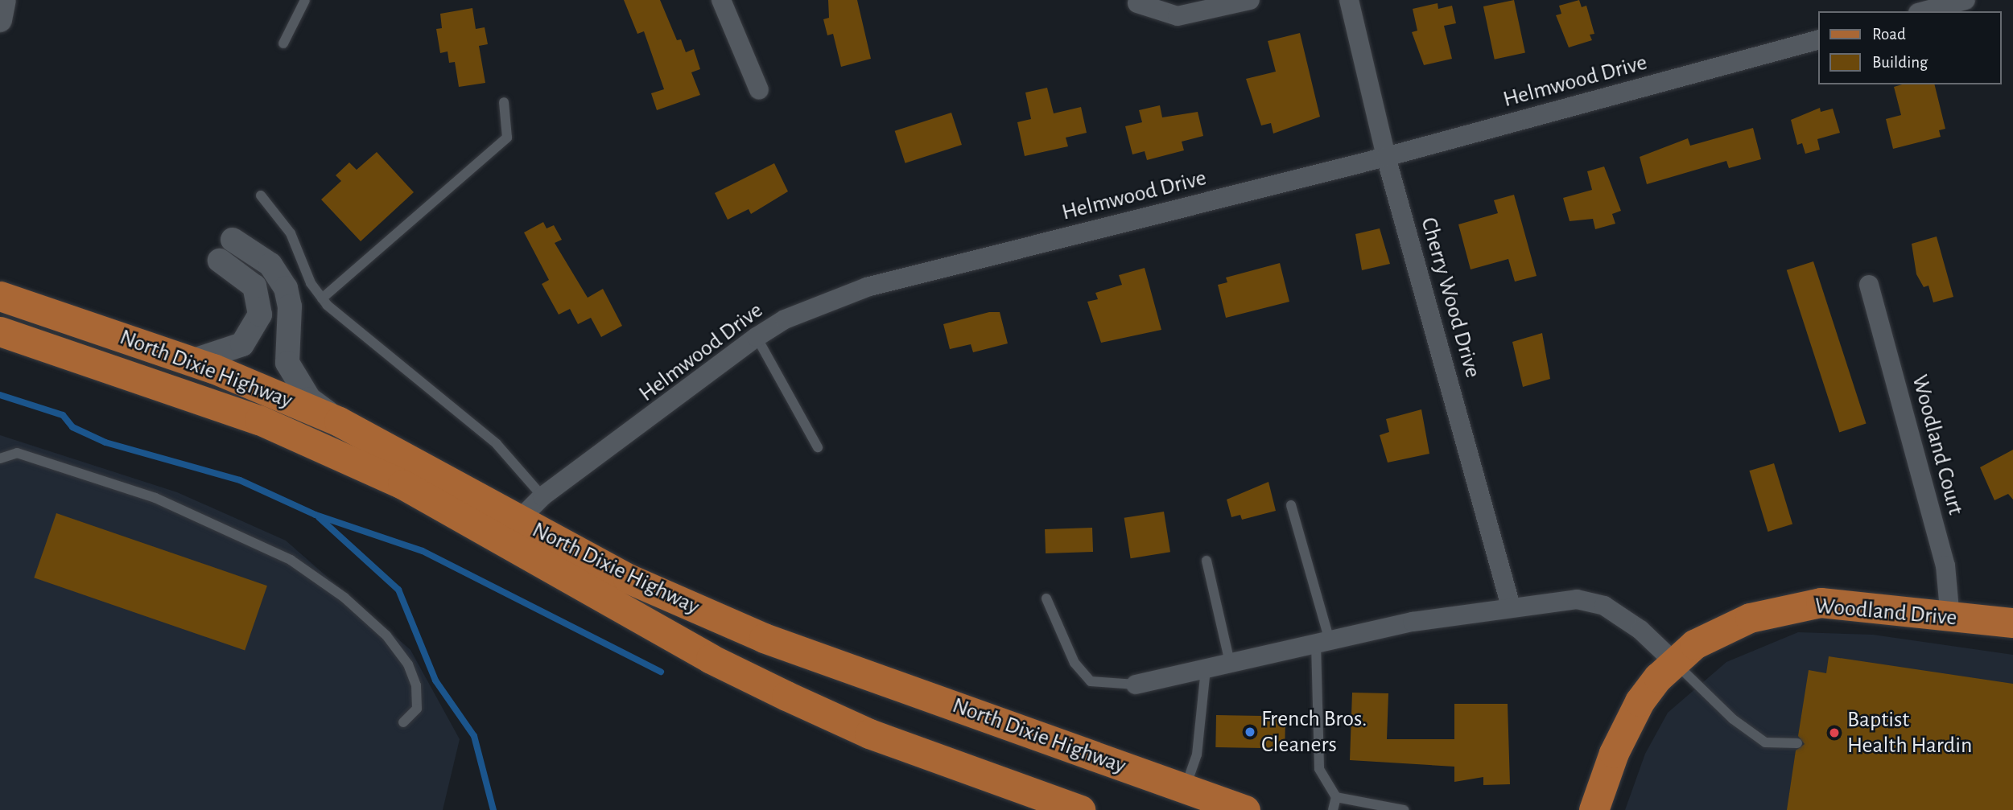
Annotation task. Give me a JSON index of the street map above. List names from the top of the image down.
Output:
{
  "streets": {
    "main road": ["North Dixie Highway", "Woodland Drive"],
    "street": ["Helmwood Drive", "Cherry Wood Drive", "Woodland Court"]
  },
  "crossings": [
    ["Helmwood Drive", "Cherry Wood Drive"],
    ["Helmwood Drive", "North Dixie Highway"],
    ["Woodland Court", "Woodland Drive"]
  ],
  "places": ["French Bros. Cleaners", "Baptist Health Hardin"],
  "legend": ["Road", "Building"]
}
